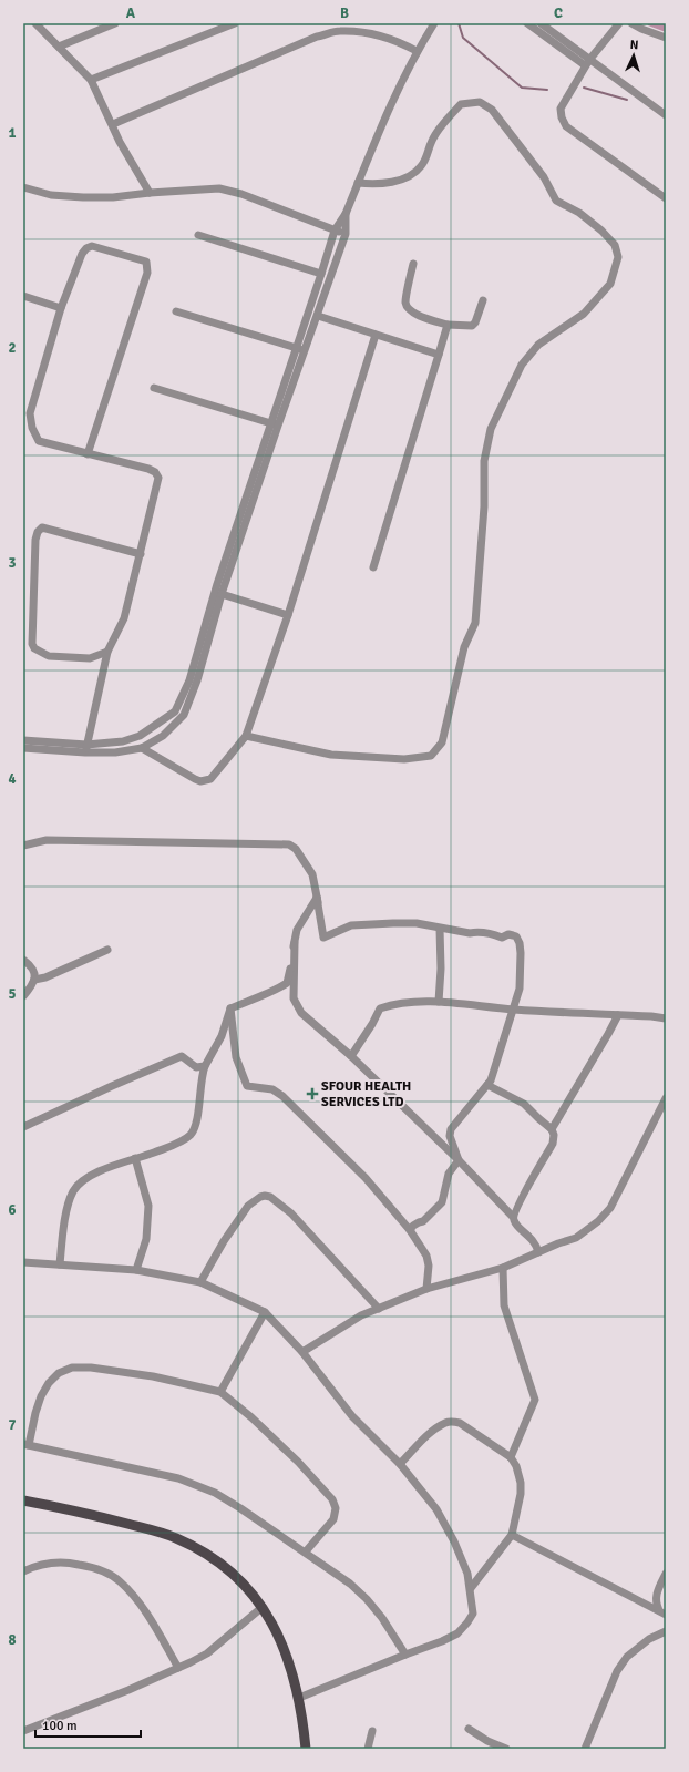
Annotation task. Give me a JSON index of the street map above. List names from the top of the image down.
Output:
{
  "places": {
    "health": ["SFOUR HEALTH SERVICES LTD"]
  },
  "scale_bar": "100 m",
  "north": "top",
  "grid": {
    "columns": ["A", "B", "C"],
    "rows": [
      "1",
      "2",
      "3",
      "4",
      "5",
      "6",
      "7",
      "8"
    ]
  }
}
